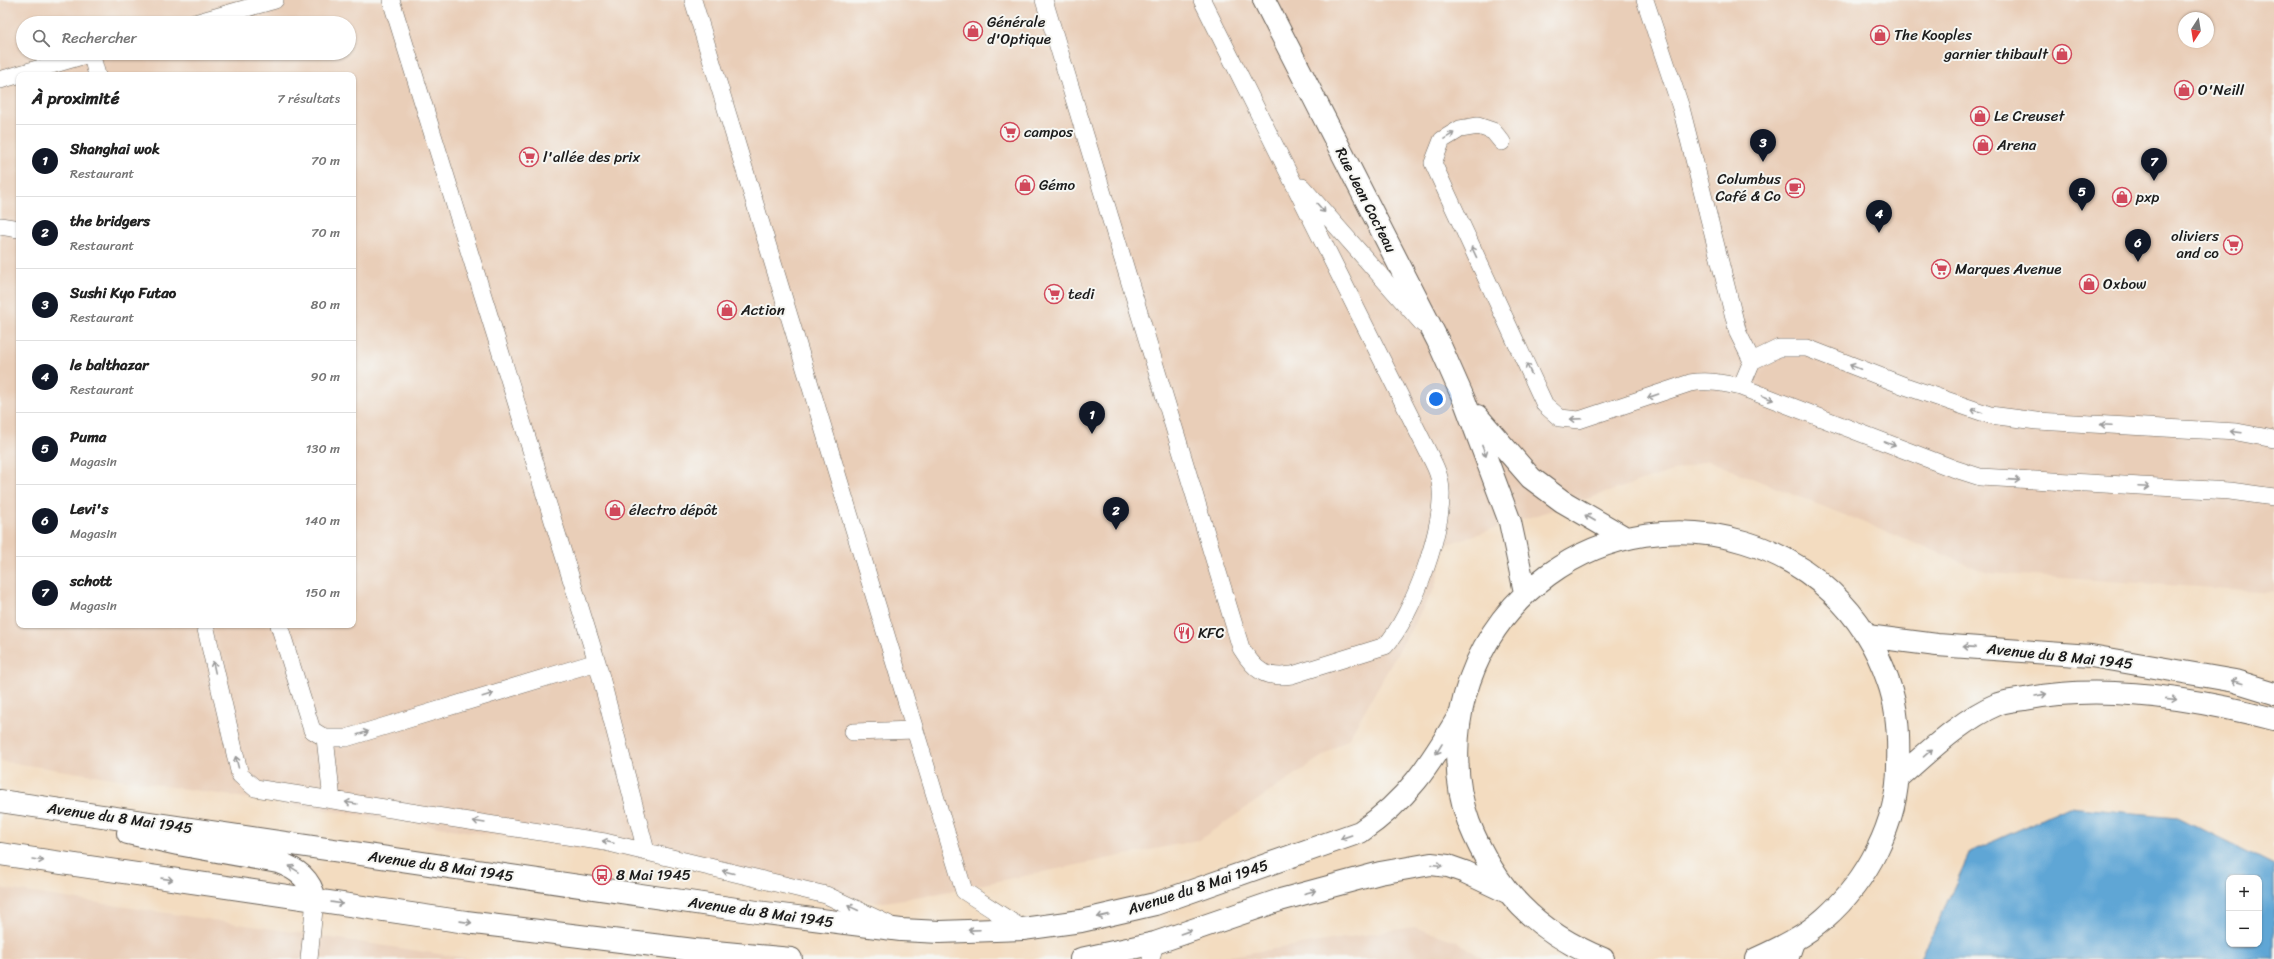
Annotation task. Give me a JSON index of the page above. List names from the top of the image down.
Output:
{
  "streets": {
    "main road": ["Rue Jean Cocteau", "Avenue du 8 Mai 1945"]
  },
  "crossings": [
    ["Rue Jean Cocteau", "Avenue du 8 Mai 1945"]
  ],
  "places": {
    "shop": [
      "Générale d'Optique",
      "The Kooples",
      "garnier thibault",
      "O'Neill",
      "Le Creuset",
      "Arena",
      "Gémo",
      "pxp",
      "Oxbow",
      "Action",
      "électro dépôt"
    ],
    "supermarket": [
      "campos",
      "l'allée des prix",
      "oliviers and co",
      "Marques Avenue",
      "tedi"
    ],
    "cafe": ["Columbus Café & Co"],
    "restaurant": ["KFC"],
    "bus stop": ["8 Mai 1945"]
  },
  "north": "bottom",
  "page": {
    "search": "Rechercher",
    "heading": ["À proximité", "7 résultats"],
    "list": [
      {
        "mark": "1",
        "name": "Shanghai wok",
        "note": "Restaurant",
        "value": "70 m"
      },
      {
        "mark": "2",
        "name": "the bridgers",
        "note": "Restaurant",
        "value": "70 m"
      },
      {
        "mark": "3",
        "name": "Sushi Kyo Futao",
        "note": "Restaurant",
        "value": "80 m"
      },
      {
        "mark": "4",
        "name": "le balthazar",
        "note": "Restaurant",
        "value": "90 m"
      },
      {
        "mark": "5",
        "name": "Puma",
        "note": "Magasin",
        "value": "130 m"
      },
      {
        "mark": "6",
        "name": "Levi's",
        "note": "Magasin",
        "value": "140 m"
      },
      {
        "mark": "7",
        "name": "schott",
        "note": "Magasin",
        "value": "150 m"
      }
    ],
    "pins": [
      "3",
      "7",
      "5",
      "4",
      "6",
      "1",
      "2"
    ],
    "map_buttons": ["+", "−"]
  }
}
